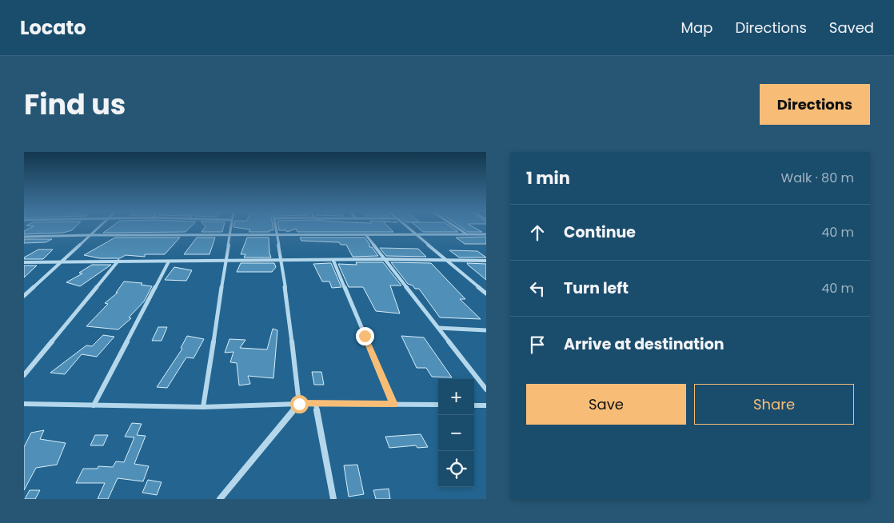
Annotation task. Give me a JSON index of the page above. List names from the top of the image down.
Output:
{
  "page": {
    "header": "Locato",
    "nav": ["Map", "Directions", "Saved"],
    "title": "Find us",
    "buttons": [
      "Directions",
      ["Save", "Share"]
    ],
    "heading": ["1 min", "Walk · 80 m"],
    "list": [
      ["Continue", "40 m"],
      ["Turn left", "40 m"],
      "Arrive at destination"
    ],
    "map_buttons": ["+", "−"]
  }
}
